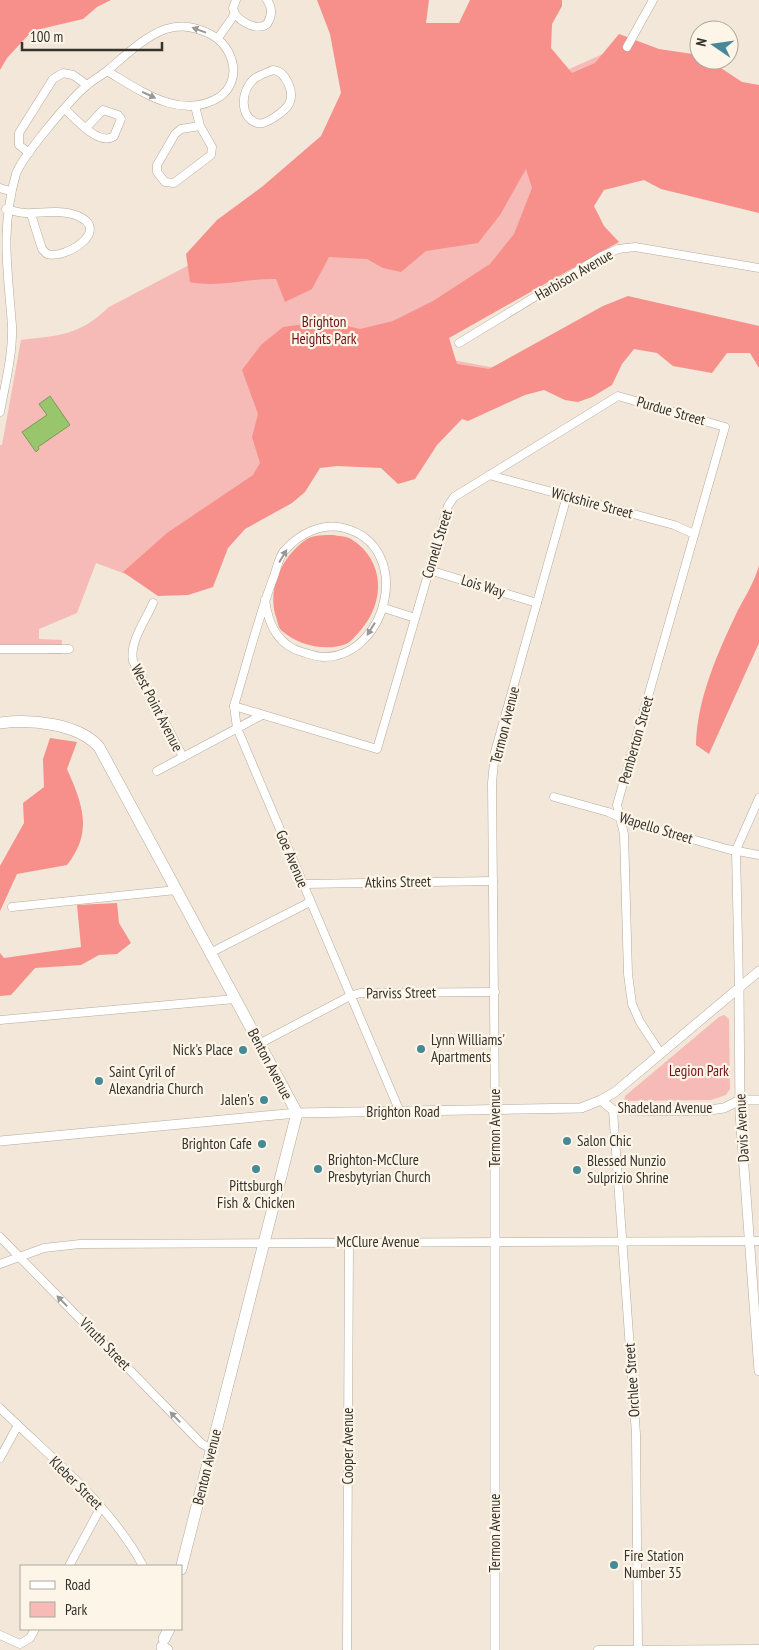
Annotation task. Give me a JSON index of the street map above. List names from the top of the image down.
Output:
{
  "streets": {
    "main road": ["Benton Avenue"],
    "street": [
      "Harbison Avenue",
      "Purdue Street",
      "Wickshire Street",
      "Cornell Street",
      "Lois Way",
      "West Point Avenue",
      "Termon Avenue",
      "Pemberton Street",
      "Wapello Street",
      "Goe Avenue",
      "Atkins Street",
      "Parviss Street",
      "Shadeland Avenue",
      "Brighton Road",
      "Davis Avenue",
      "McClure Avenue",
      "Viruth Street",
      "Orchlee Street",
      "Cooper Avenue",
      "Kleber Street"
    ]
  },
  "crossings": [
    ["Purdue Street", "Cornell Street"],
    ["Purdue Street", "Pemberton Street"],
    ["Wickshire Street", "Cornell Street"],
    ["Wickshire Street", "Termon Avenue"],
    ["Wickshire Street", "Pemberton Street"],
    ["Cornell Street", "Lois Way"],
    ["Lois Way", "Termon Avenue"],
    ["Termon Avenue", "Atkins Street"],
    ["Termon Avenue", "Parviss Street"],
    ["Termon Avenue", "Brighton Road"],
    ["Termon Avenue", "McClure Avenue"],
    ["Pemberton Street", "Wapello Street"],
    ["Pemberton Street", "Brighton Road"],
    ["Wapello Street", "Davis Avenue"],
    ["Goe Avenue", "Atkins Street"],
    ["Goe Avenue", "Parviss Street"],
    ["Goe Avenue", "Brighton Road"],
    ["Parviss Street", "Benton Avenue"],
    ["Benton Avenue", "Brighton Road"],
    ["Benton Avenue", "McClure Avenue"],
    ["Benton Avenue", "Viruth Street"],
    ["Shadeland Avenue", "Brighton Road"],
    ["Shadeland Avenue", "Davis Avenue"],
    ["Shadeland Avenue", "Orchlee Street"],
    ["Brighton Road", "Davis Avenue"],
    ["Davis Avenue", "McClure Avenue"],
    ["McClure Avenue", "Viruth Street"],
    ["McClure Avenue", "Orchlee Street"],
    ["McClure Avenue", "Cooper Avenue"]
  ],
  "one_way": ["Viruth Street"],
  "parks": ["Brighton Heights Park", "Legion Park"],
  "places": [
    "Lynn Williams' Apartments",
    "Nick's Place",
    "Saint Cyril of Alexandria Church",
    "Jalen's",
    "Salon Chic",
    "Brighton Cafe",
    "Pittsburgh Fish & Chicken",
    "Brighton-McClure Presbytyrian Church",
    "Blessed Nunzio Sulprizio Shrine",
    "Fire Station Number 35"
  ],
  "legend": ["Road", "Park"],
  "scale_bar": "100 m",
  "north": "left"
}
